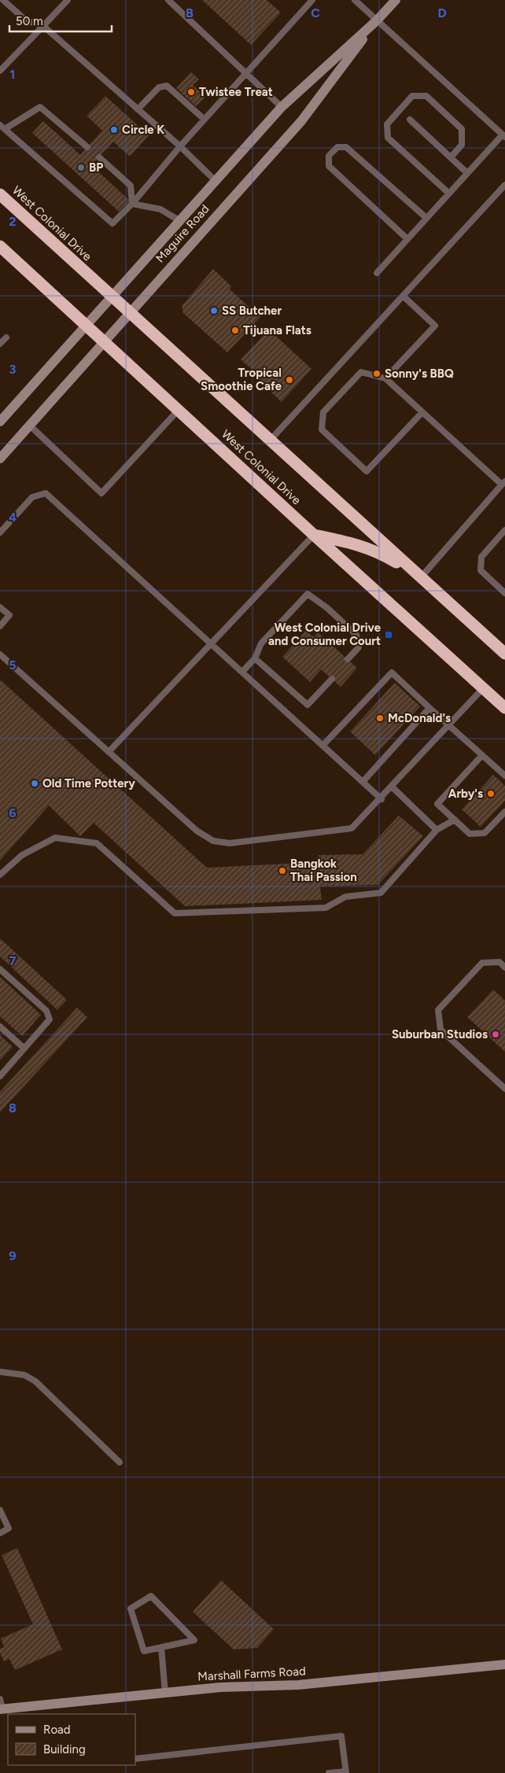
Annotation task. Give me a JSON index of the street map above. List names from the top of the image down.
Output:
{
  "streets": {
    "highway": ["West Colonial Drive"],
    "main road": ["Maguire Road", "Marshall Farms Road"]
  },
  "crossings": [
    ["West Colonial Drive", "Maguire Road"]
  ],
  "places": {
    "other": [
      "Twistee Treat",
      "Circle K",
      "BP",
      "SS Butcher",
      "Tijuana Flats",
      "Sonny's BBQ",
      "Tropical Smoothie Cafe",
      "McDonald's",
      "Old Time Pottery",
      "Arby's",
      "Bangkok Thai Passion",
      "Suburban Studios"
    ],
    "transit": ["West Colonial Drive and Consumer Court"]
  },
  "legend": ["Road", "Building"],
  "scale_bar": "50 m",
  "grid": {
    "columns": ["B", "C", "D"],
    "rows": [
      "1",
      "2",
      "3",
      "4",
      "5",
      "6",
      "7",
      "8",
      "9"
    ]
  }
}
